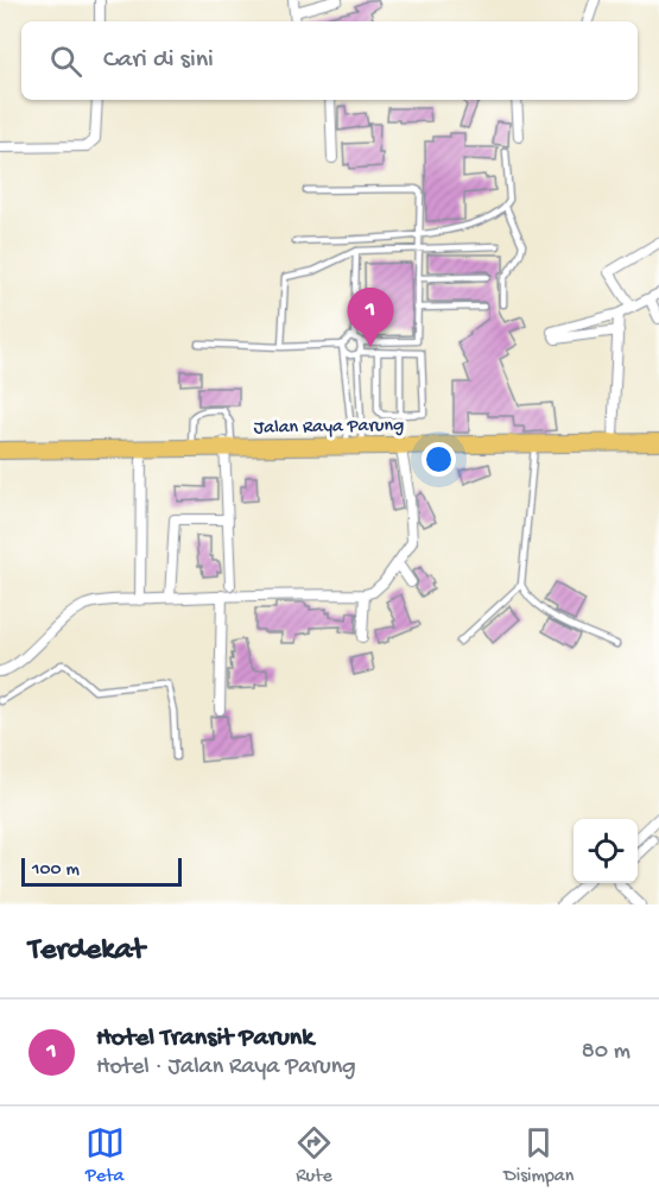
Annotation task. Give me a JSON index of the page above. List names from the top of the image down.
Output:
{
  "streets": {
    "highway": ["Jalan Raya Parung"]
  },
  "scale_bar": "100 m",
  "page": {
    "search": "Cari di sini",
    "pins": "1",
    "scale": "100 m",
    "heading": "Terdekat",
    "list": [
      {
        "mark": "1",
        "name": "Hotel Transit Parunk",
        "note": "Hotel · Jalan Raya Parung",
        "value": "80 m"
      }
    ],
    "nav": ["Peta", "Rute", "Disimpan"]
  }
}
